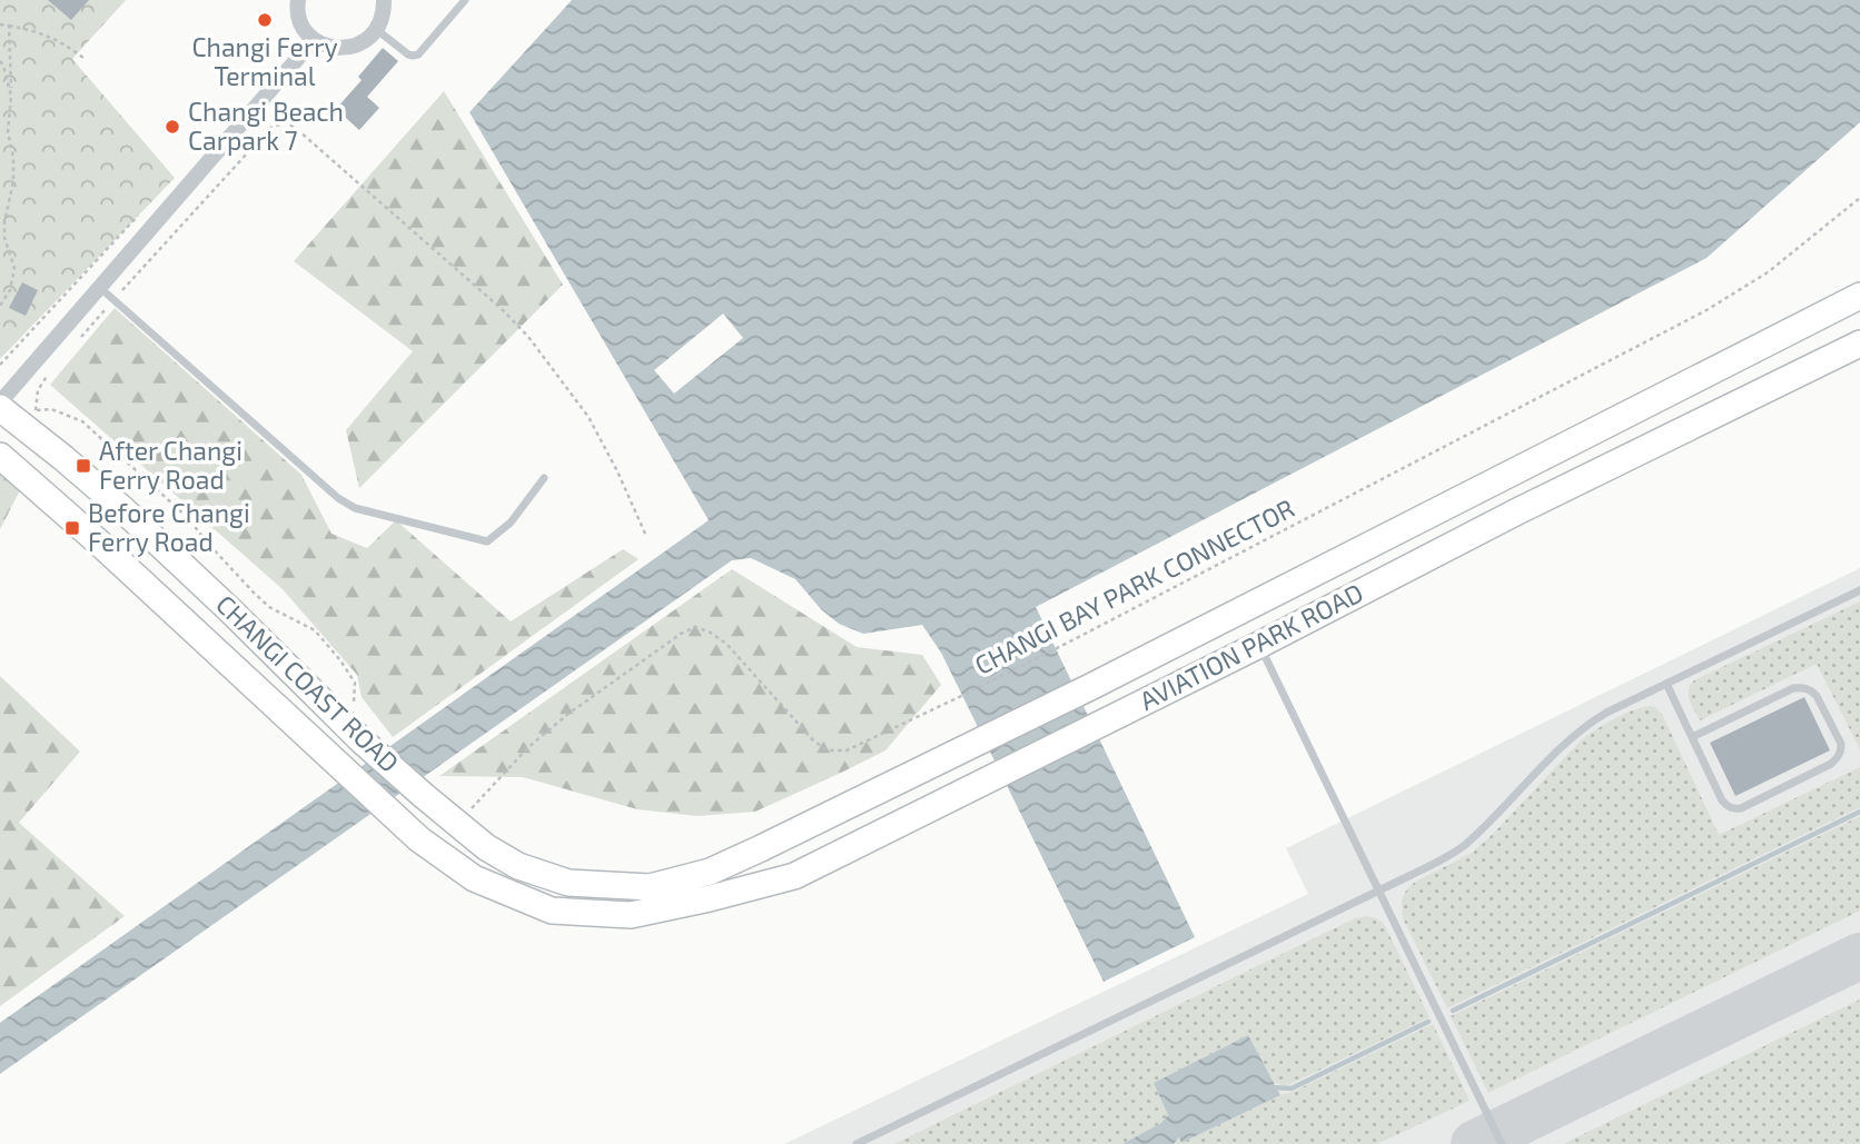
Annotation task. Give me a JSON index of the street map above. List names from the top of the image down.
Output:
{
  "streets": {
    "main road": ["AVIATION PARK ROAD", "CHANGI COAST ROAD"],
    "path": ["CHANGI BAY PARK CONNECTOR"]
  },
  "crossings": [
    ["AVIATION PARK ROAD", "CHANGI COAST ROAD"]
  ],
  "places": {
    "other": ["Changi Ferry Terminal", "Changi Beach Carpark 7"],
    "transit": ["After Changi Ferry Road", "Before Changi Ferry Road"]
  }
}
